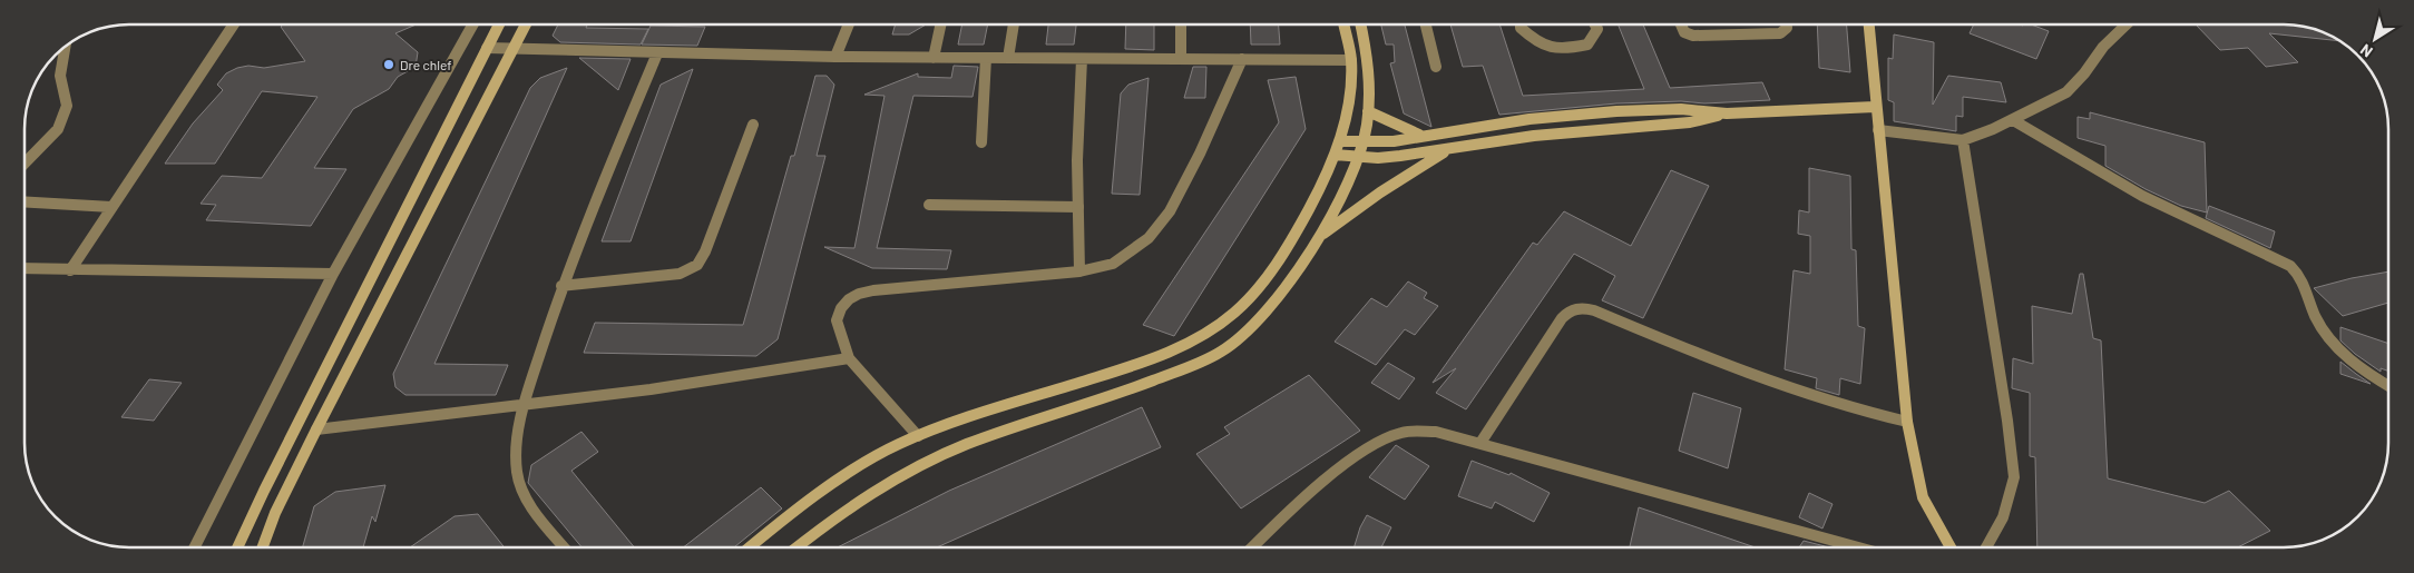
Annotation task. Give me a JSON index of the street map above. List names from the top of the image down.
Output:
{
  "places": ["Dre chlef"],
  "north": "bottom left"
}
